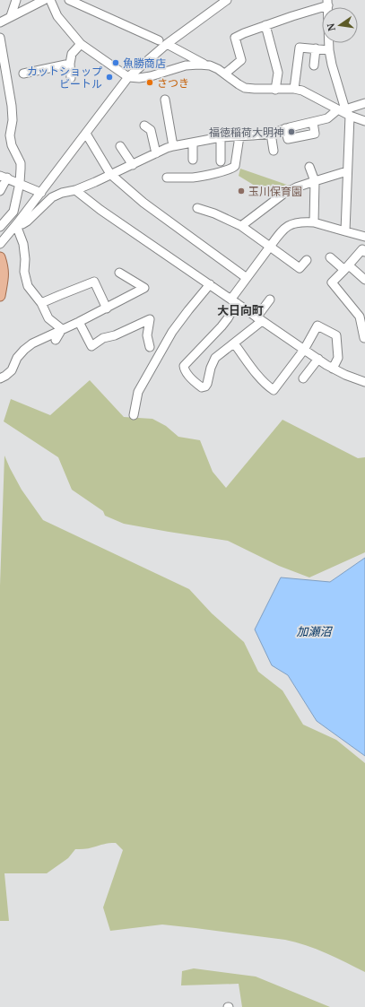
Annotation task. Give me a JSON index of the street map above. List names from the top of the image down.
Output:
{
  "districts": ["大日向町"],
  "water": ["加瀬沼"],
  "places": [
    "魚勝商店",
    "カットショップ ビートル",
    "さつき",
    "福徳稲荷大明神",
    "玉川保育園"
  ],
  "north": "left"
}
